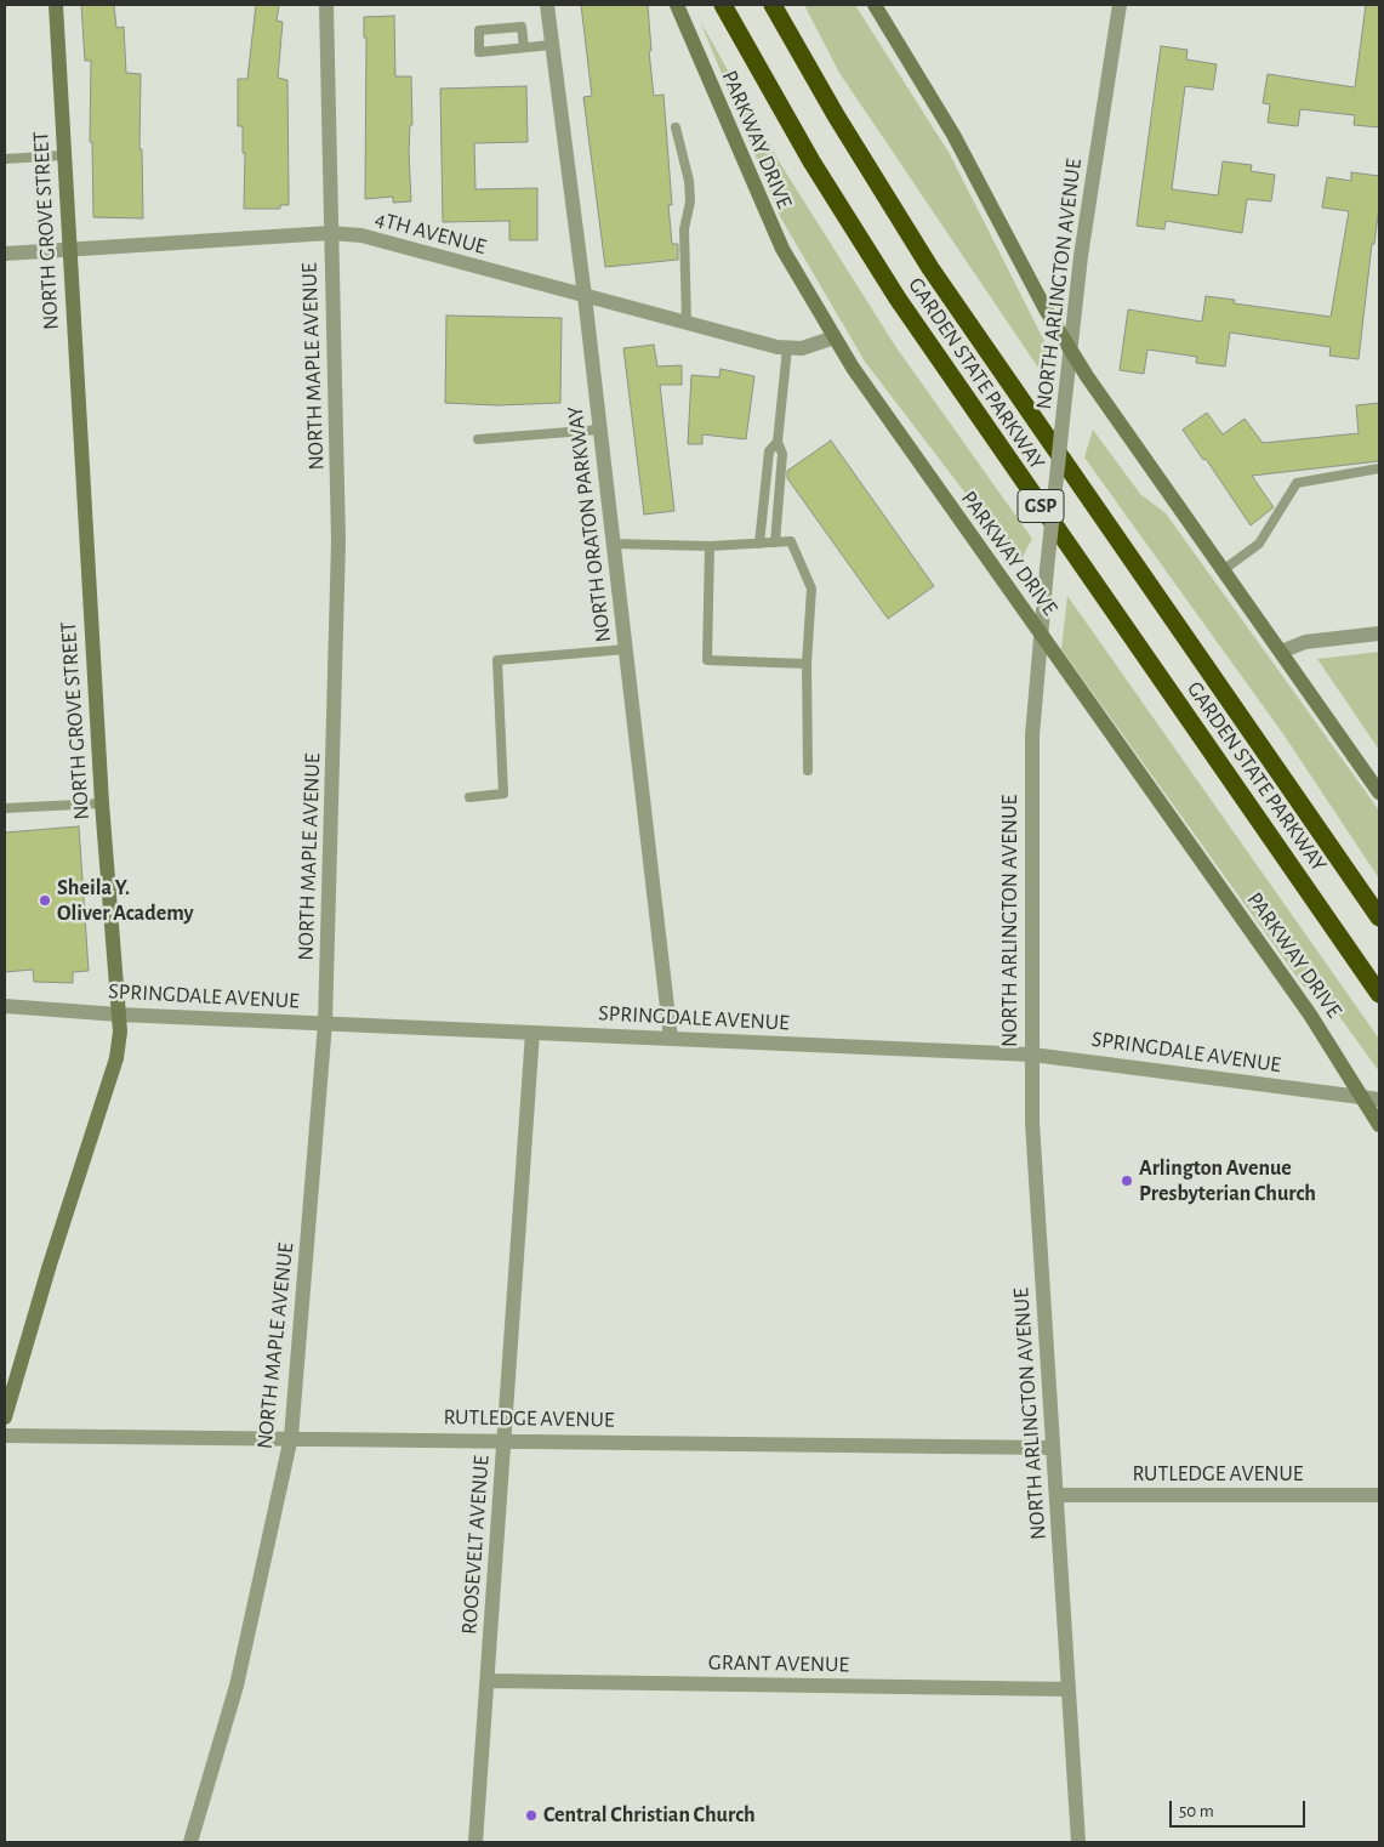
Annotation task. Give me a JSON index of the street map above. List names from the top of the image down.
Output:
{
  "streets": {
    "highway": ["GARDEN STATE PARKWAY", "GSP"],
    "main road": ["PARKWAY DRIVE", "NORTH GROVE STREET"],
    "street": [
      "4TH AVENUE",
      "NORTH ARLINGTON AVENUE",
      "NORTH MAPLE AVENUE",
      "NORTH ORATON PARKWAY",
      "SPRINGDALE AVENUE",
      "RUTLEDGE AVENUE",
      "ROOSEVELT AVENUE",
      "GRANT AVENUE"
    ]
  },
  "crossings": [
    ["PARKWAY DRIVE", "4TH AVENUE"],
    ["PARKWAY DRIVE", "NORTH ARLINGTON AVENUE"],
    ["PARKWAY DRIVE", "SPRINGDALE AVENUE"],
    ["NORTH GROVE STREET", "4TH AVENUE"],
    ["NORTH GROVE STREET", "SPRINGDALE AVENUE"],
    ["4TH AVENUE", "NORTH MAPLE AVENUE"],
    ["4TH AVENUE", "NORTH ORATON PARKWAY"],
    ["NORTH ARLINGTON AVENUE", "SPRINGDALE AVENUE"],
    ["NORTH ARLINGTON AVENUE", "RUTLEDGE AVENUE"],
    ["NORTH ARLINGTON AVENUE", "GRANT AVENUE"],
    ["NORTH MAPLE AVENUE", "SPRINGDALE AVENUE"],
    ["NORTH MAPLE AVENUE", "RUTLEDGE AVENUE"],
    ["NORTH ORATON PARKWAY", "SPRINGDALE AVENUE"],
    ["SPRINGDALE AVENUE", "ROOSEVELT AVENUE"],
    ["RUTLEDGE AVENUE", "ROOSEVELT AVENUE"],
    ["ROOSEVELT AVENUE", "GRANT AVENUE"]
  ],
  "places": ["Sheila Y. Oliver Academy", "Arlington Avenue Presbyterian Church", "Central Christian Church"],
  "scale_bar": "50 m"
}
